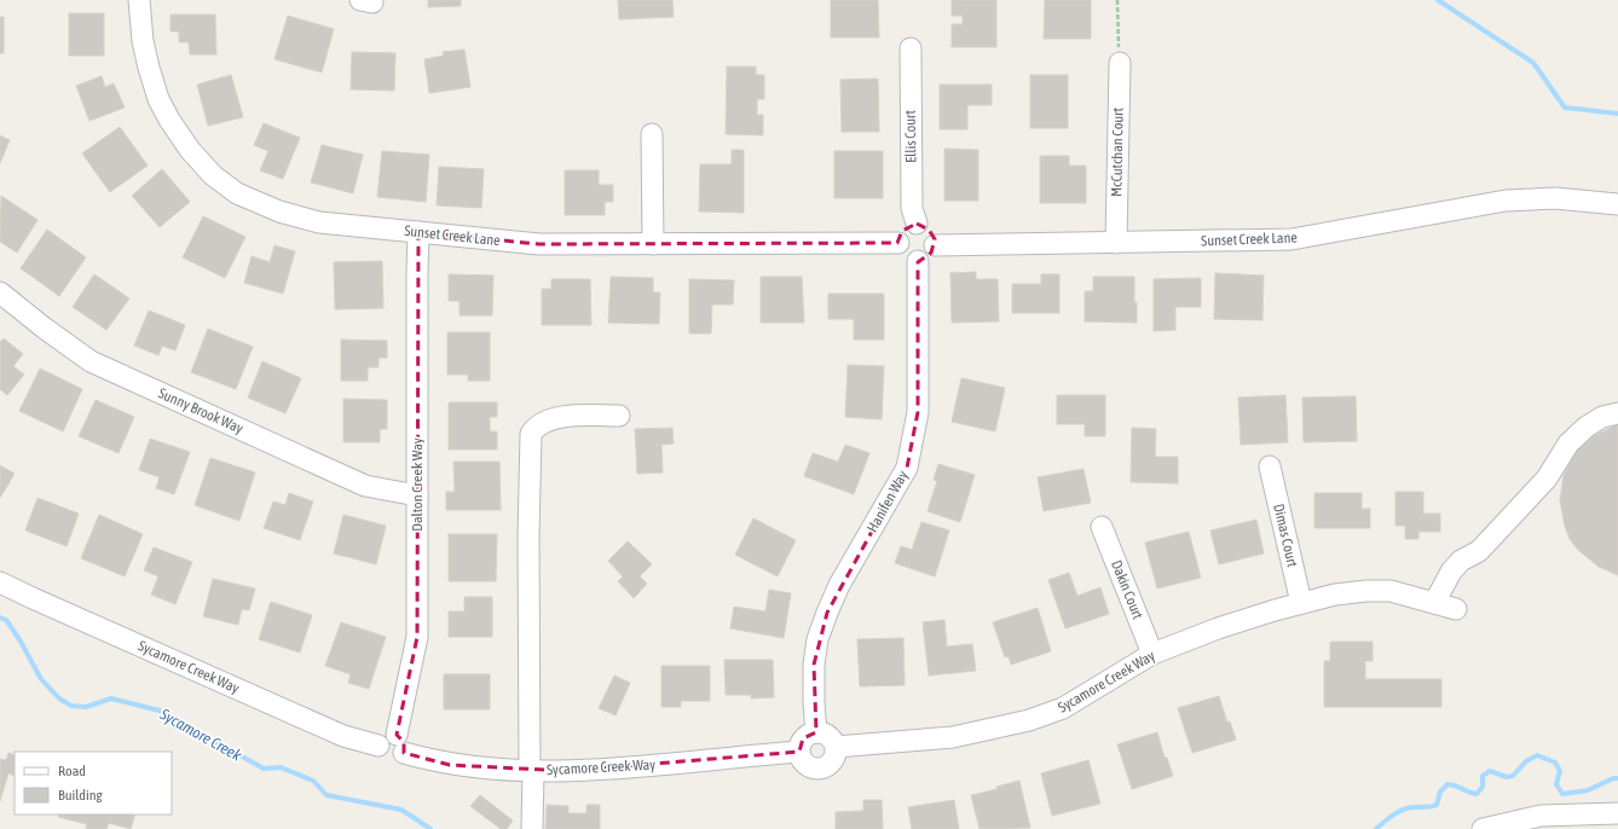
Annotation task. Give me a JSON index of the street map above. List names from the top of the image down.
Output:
{
  "streets": {
    "street": [
      "Ellis Court",
      "McCutchan Court",
      "Sunset Creek Lane",
      "Sunny Brook Way",
      "Dalton Creek Way",
      "Hanifen Way",
      "Dimas Court",
      "Dakin Court",
      "Sycamore Creek Way"
    ]
  },
  "crossings": [
    ["Ellis Court", "Sunset Creek Lane"],
    ["Ellis Court", "Hanifen Way"],
    ["McCutchan Court", "Sunset Creek Lane"],
    ["Sunset Creek Lane", "Dalton Creek Way"],
    ["Sunset Creek Lane", "Hanifen Way"],
    ["Sunny Brook Way", "Dalton Creek Way"],
    ["Dalton Creek Way", "Sycamore Creek Way"],
    ["Hanifen Way", "Sycamore Creek Way"],
    ["Dimas Court", "Sycamore Creek Way"],
    ["Dakin Court", "Sycamore Creek Way"]
  ],
  "water": ["Sycamore Creek"],
  "legend": ["Road", "Building"]
}
